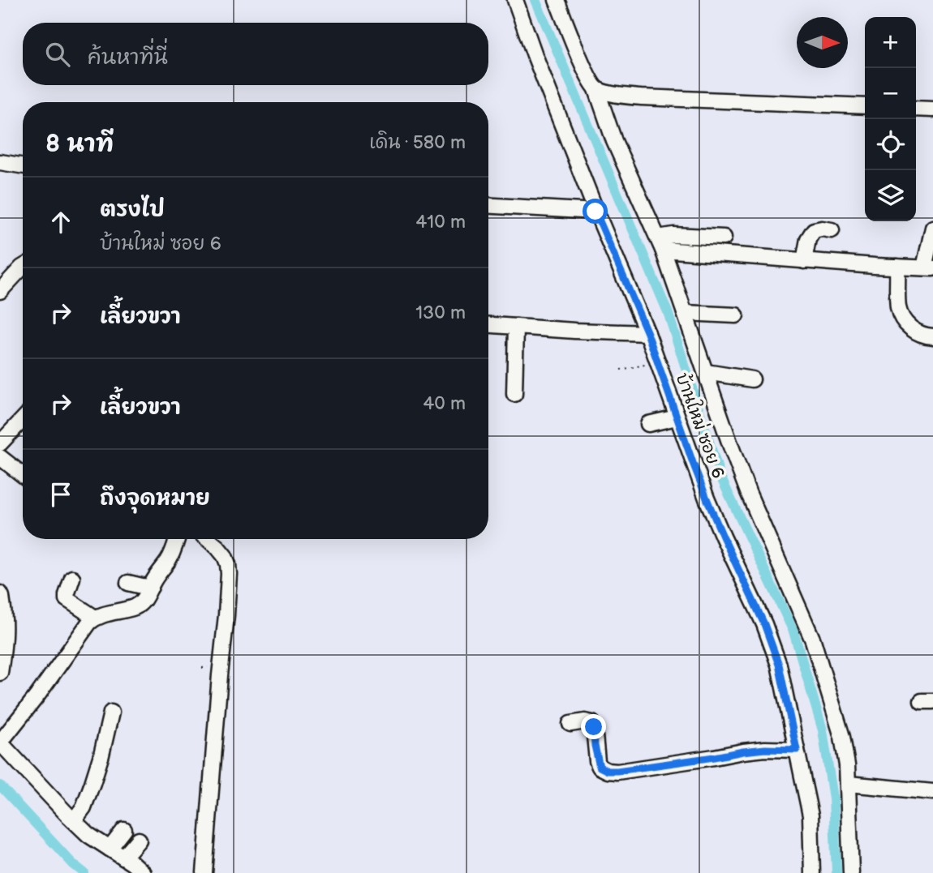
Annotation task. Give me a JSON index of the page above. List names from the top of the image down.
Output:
{
  "streets": {
    "street": ["บ้านใหม่ ซอย 6"]
  },
  "north": "right",
  "page": {
    "map_buttons": ["+", "−"],
    "search": "ค้นหาที่นี่",
    "heading": ["8 นาที", "เดิน · 580 m"],
    "list": [
      ["ตรงไป", "บ้านใหม่ ซอย 6", "410 m"],
      ["เลี้ยวขวา", "130 m"],
      ["เลี้ยวขวา", "40 m"],
      "ถึงจุดหมาย"
    ]
  }
}
